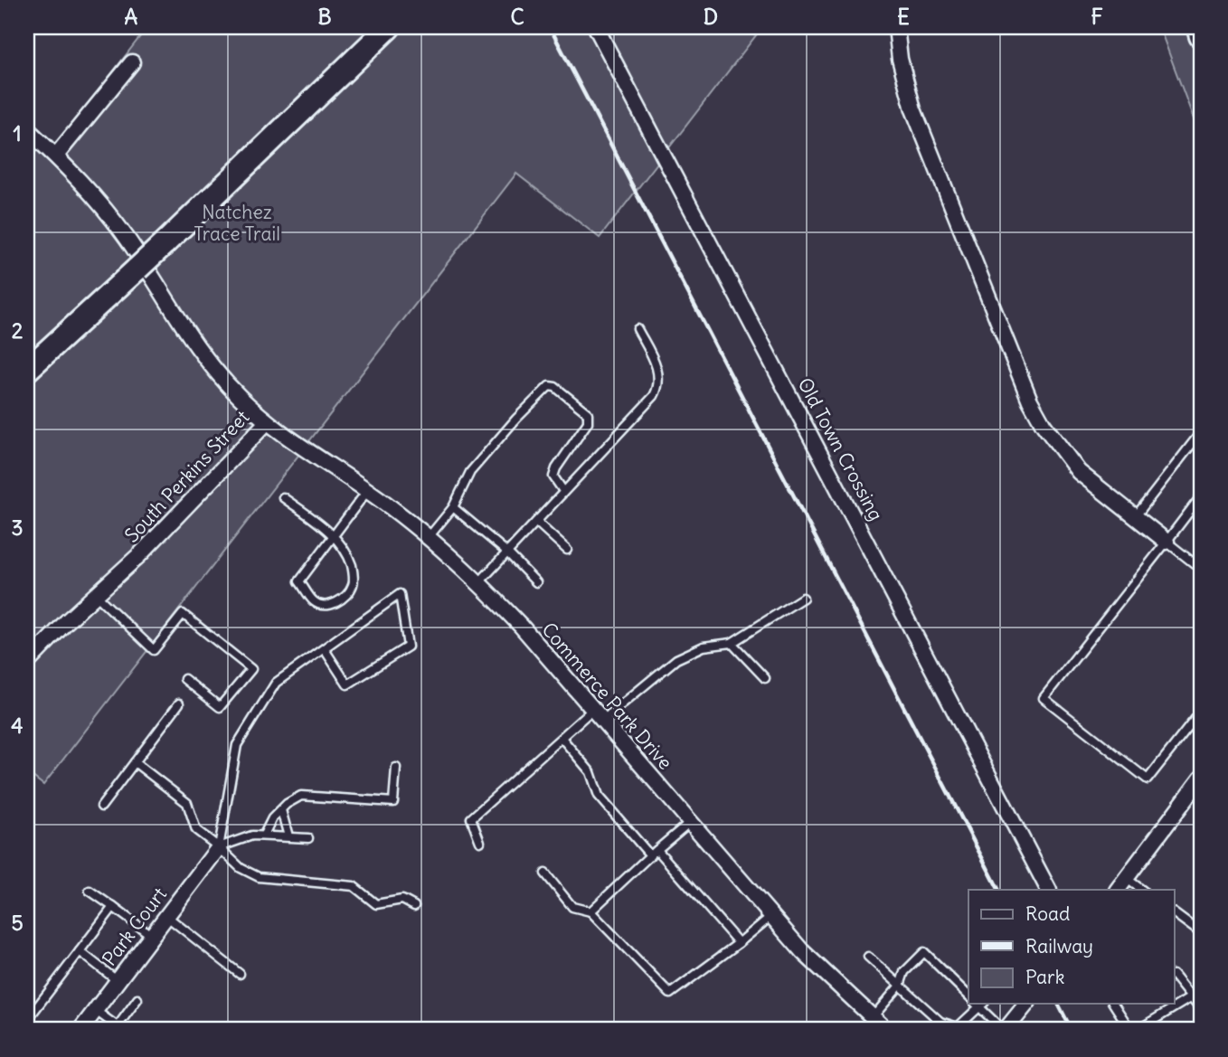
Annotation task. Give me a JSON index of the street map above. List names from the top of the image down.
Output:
{
  "streets": {
    "street": [
      "Old Town Crossing",
      "South Perkins Street",
      "Commerce Park Drive",
      "Park Court"
    ]
  },
  "crossings": [
    ["South Perkins Street", "Commerce Park Drive"]
  ],
  "parks": ["Natchez Trace Trail"],
  "legend": ["Road", "Railway", "Park"],
  "grid": {
    "columns": [
      "A",
      "B",
      "C",
      "D",
      "E",
      "F"
    ],
    "rows": [
      "1",
      "2",
      "3",
      "4",
      "5"
    ]
  }
}
